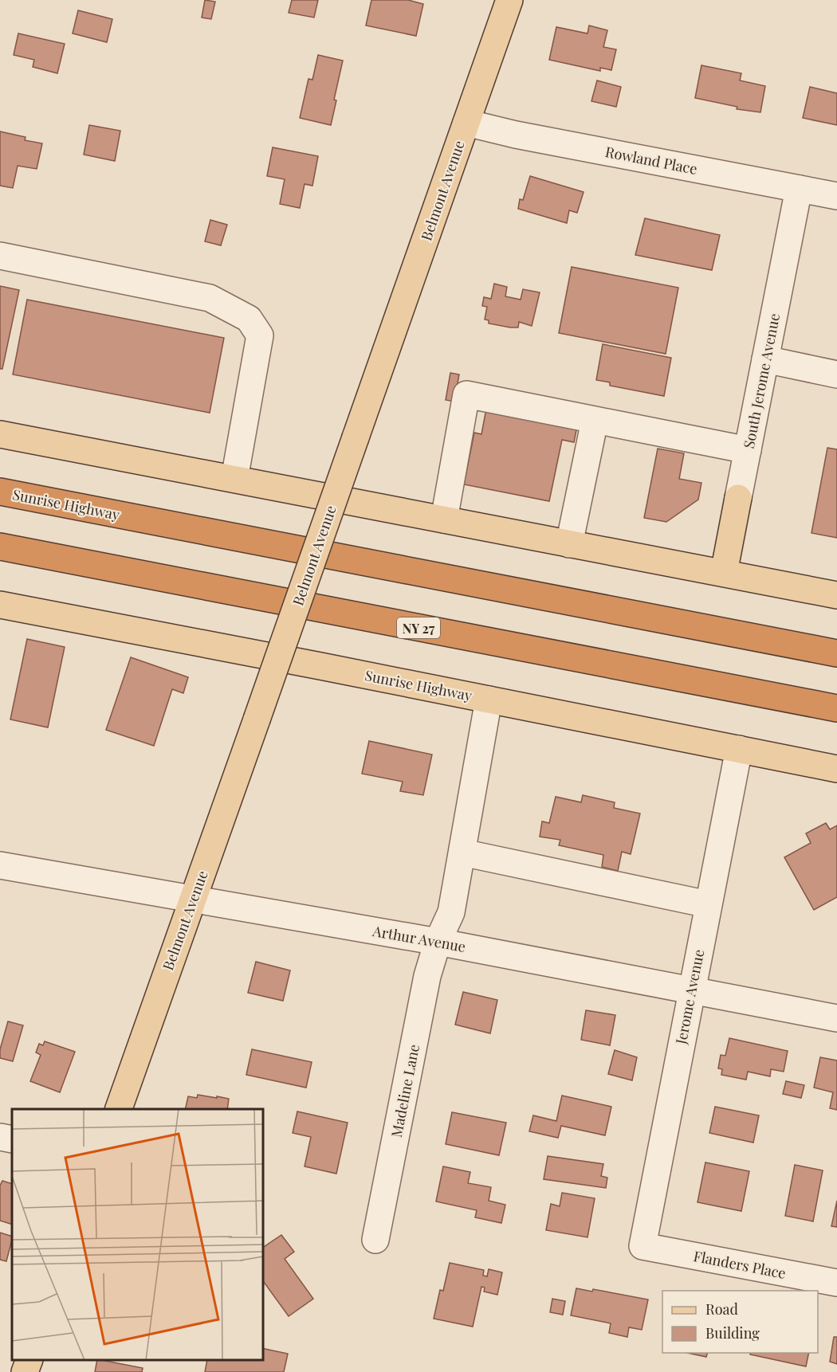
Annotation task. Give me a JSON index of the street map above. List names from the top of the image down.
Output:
{
  "streets": {
    "highway": ["Sunrise Highway", "NY 27"],
    "main road": ["Belmont Avenue", "South Jerome Avenue"],
    "street": [
      "Rowland Place",
      "Arthur Avenue",
      "Jerome Avenue",
      "Madeline Lane",
      "Flanders Place"
    ]
  },
  "crossings": [
    ["Rowland Place", "Belmont Avenue"],
    ["Rowland Place", "South Jerome Avenue"],
    ["Belmont Avenue", "Arthur Avenue"],
    ["Sunrise Highway", "Jerome Avenue"],
    ["Sunrise Highway", "Madeline Lane"],
    ["Arthur Avenue", "Jerome Avenue"],
    ["Arthur Avenue", "Madeline Lane"],
    ["Jerome Avenue", "Flanders Place"]
  ],
  "legend": ["Road", "Building"]
}
